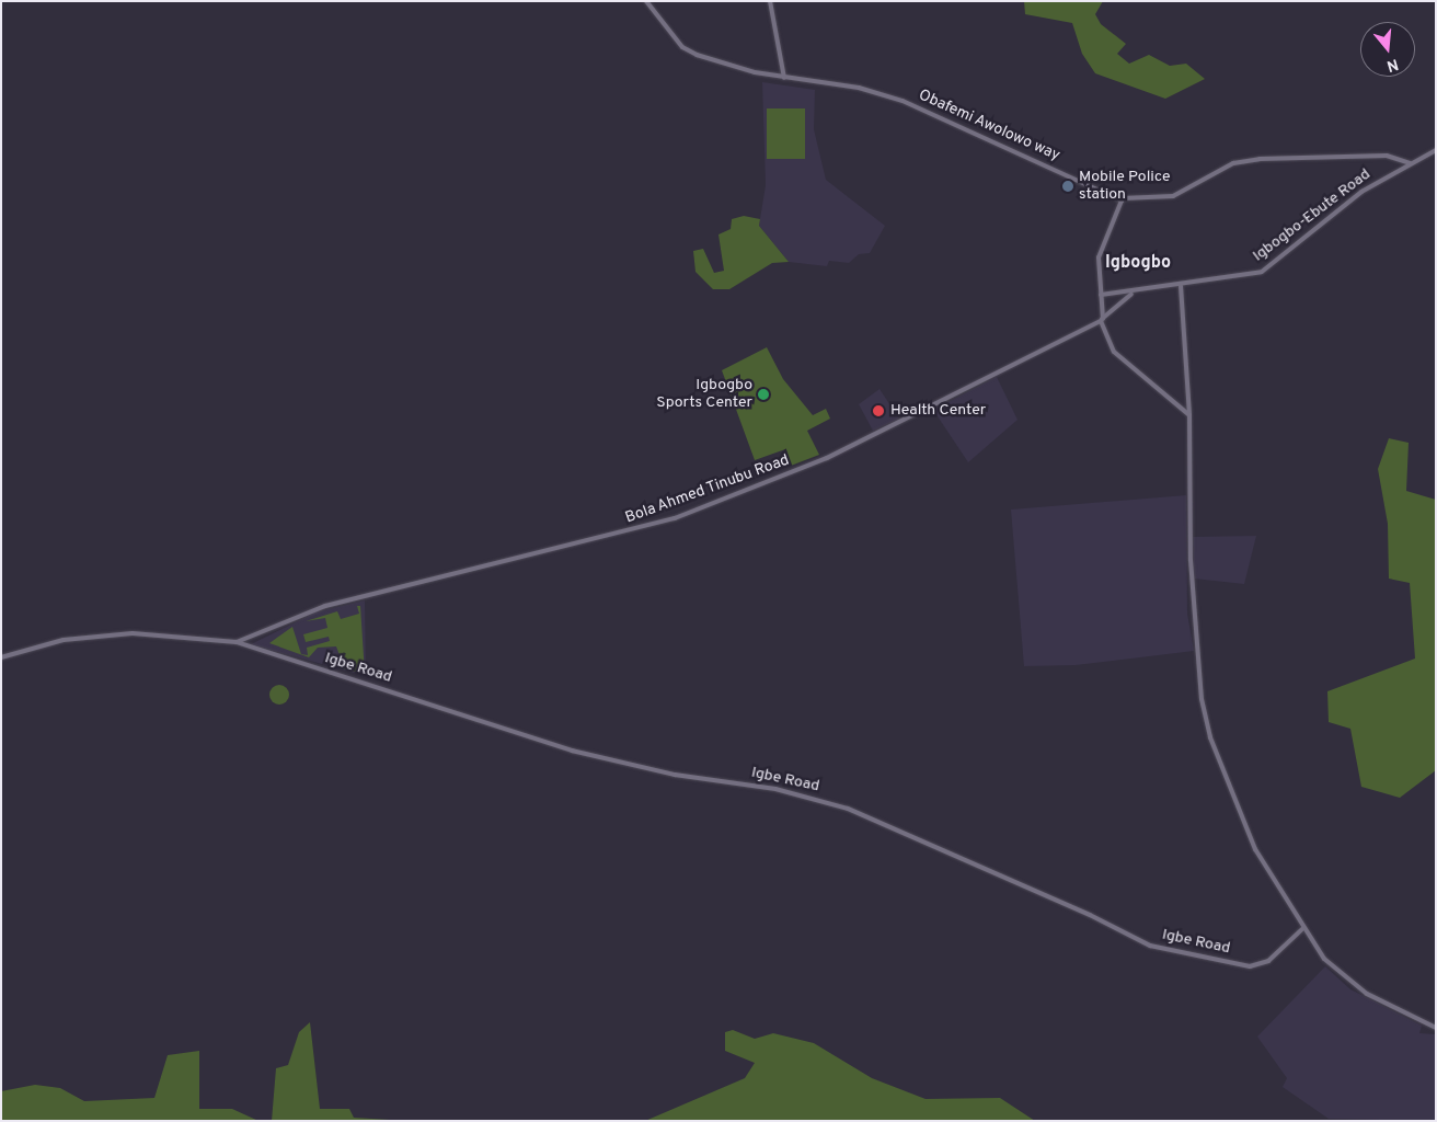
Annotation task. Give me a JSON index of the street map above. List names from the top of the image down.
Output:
{
  "streets": {
    "main road": [
      "Obafemi Awolowo way",
      "Igbogbo-Ebute Road",
      "Bola Ahmed Tinubu Road",
      "Igbe Road"
    ]
  },
  "crossings": [
    ["Obafemi Awolowo way", "Igbogbo-Ebute Road"],
    ["Obafemi Awolowo way", "Bola Ahmed Tinubu Road"],
    ["Bola Ahmed Tinubu Road", "Igbe Road"]
  ],
  "districts": ["Igbogbo"],
  "places": ["Mobile Police station", "Igbogbo Sports Center", "Health Center"],
  "north": "bottom"
}
